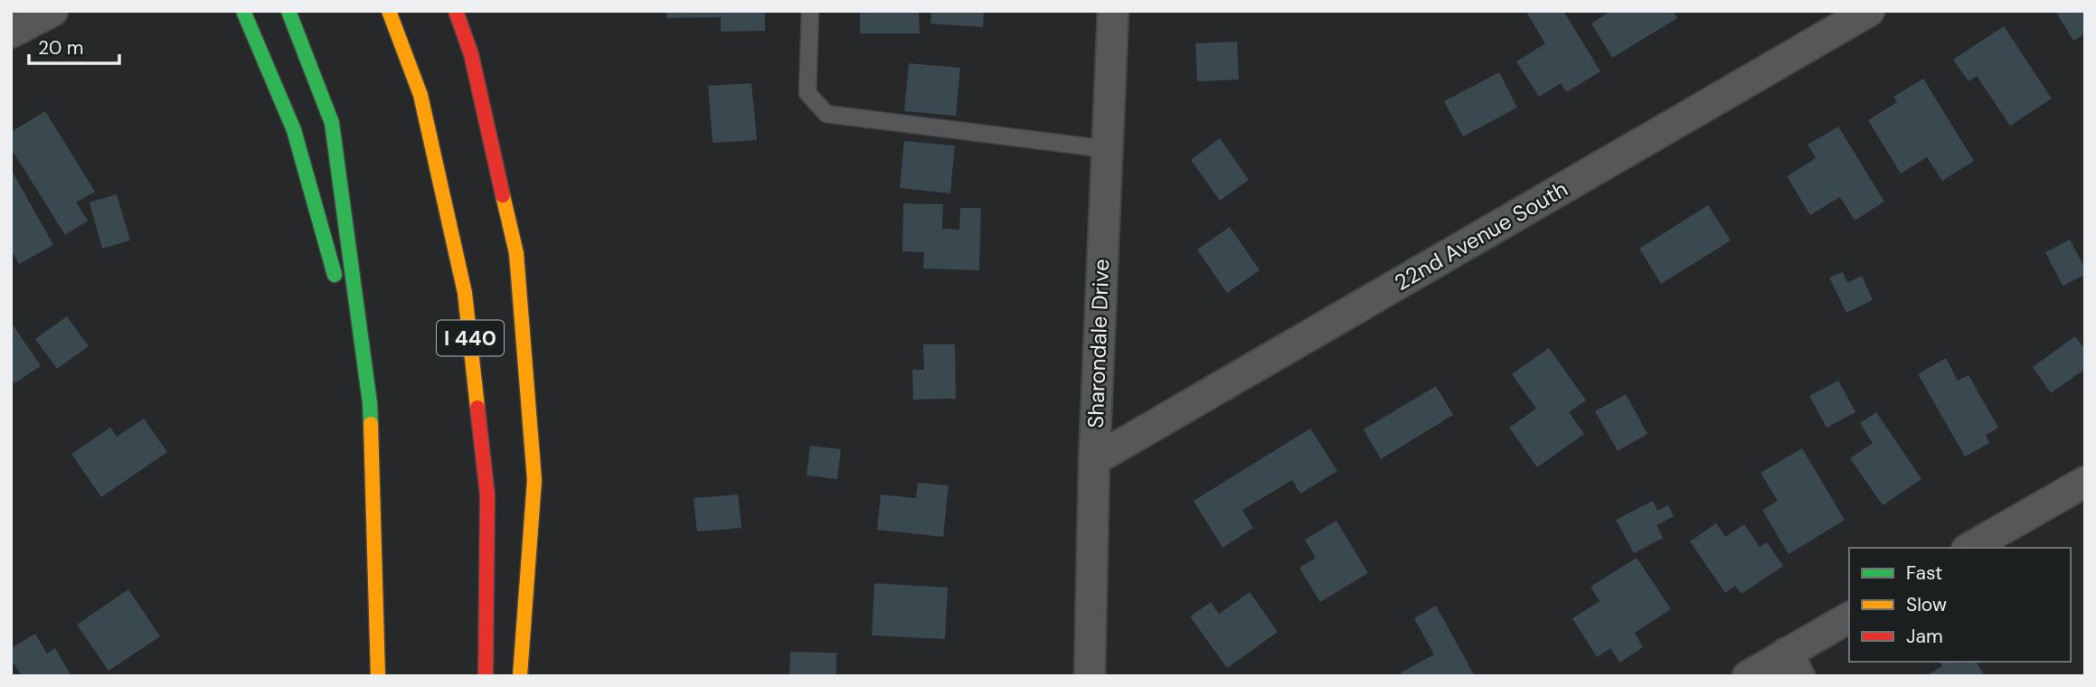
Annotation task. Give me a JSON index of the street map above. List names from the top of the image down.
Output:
{
  "streets": {
    "highway": ["I 440"],
    "street": ["22nd Avenue South", "Sharondale Drive"]
  },
  "crossings": [
    ["22nd Avenue South", "Sharondale Drive"]
  ],
  "legend": ["Fast", "Slow", "Jam"],
  "scale_bar": "20 m"
}
